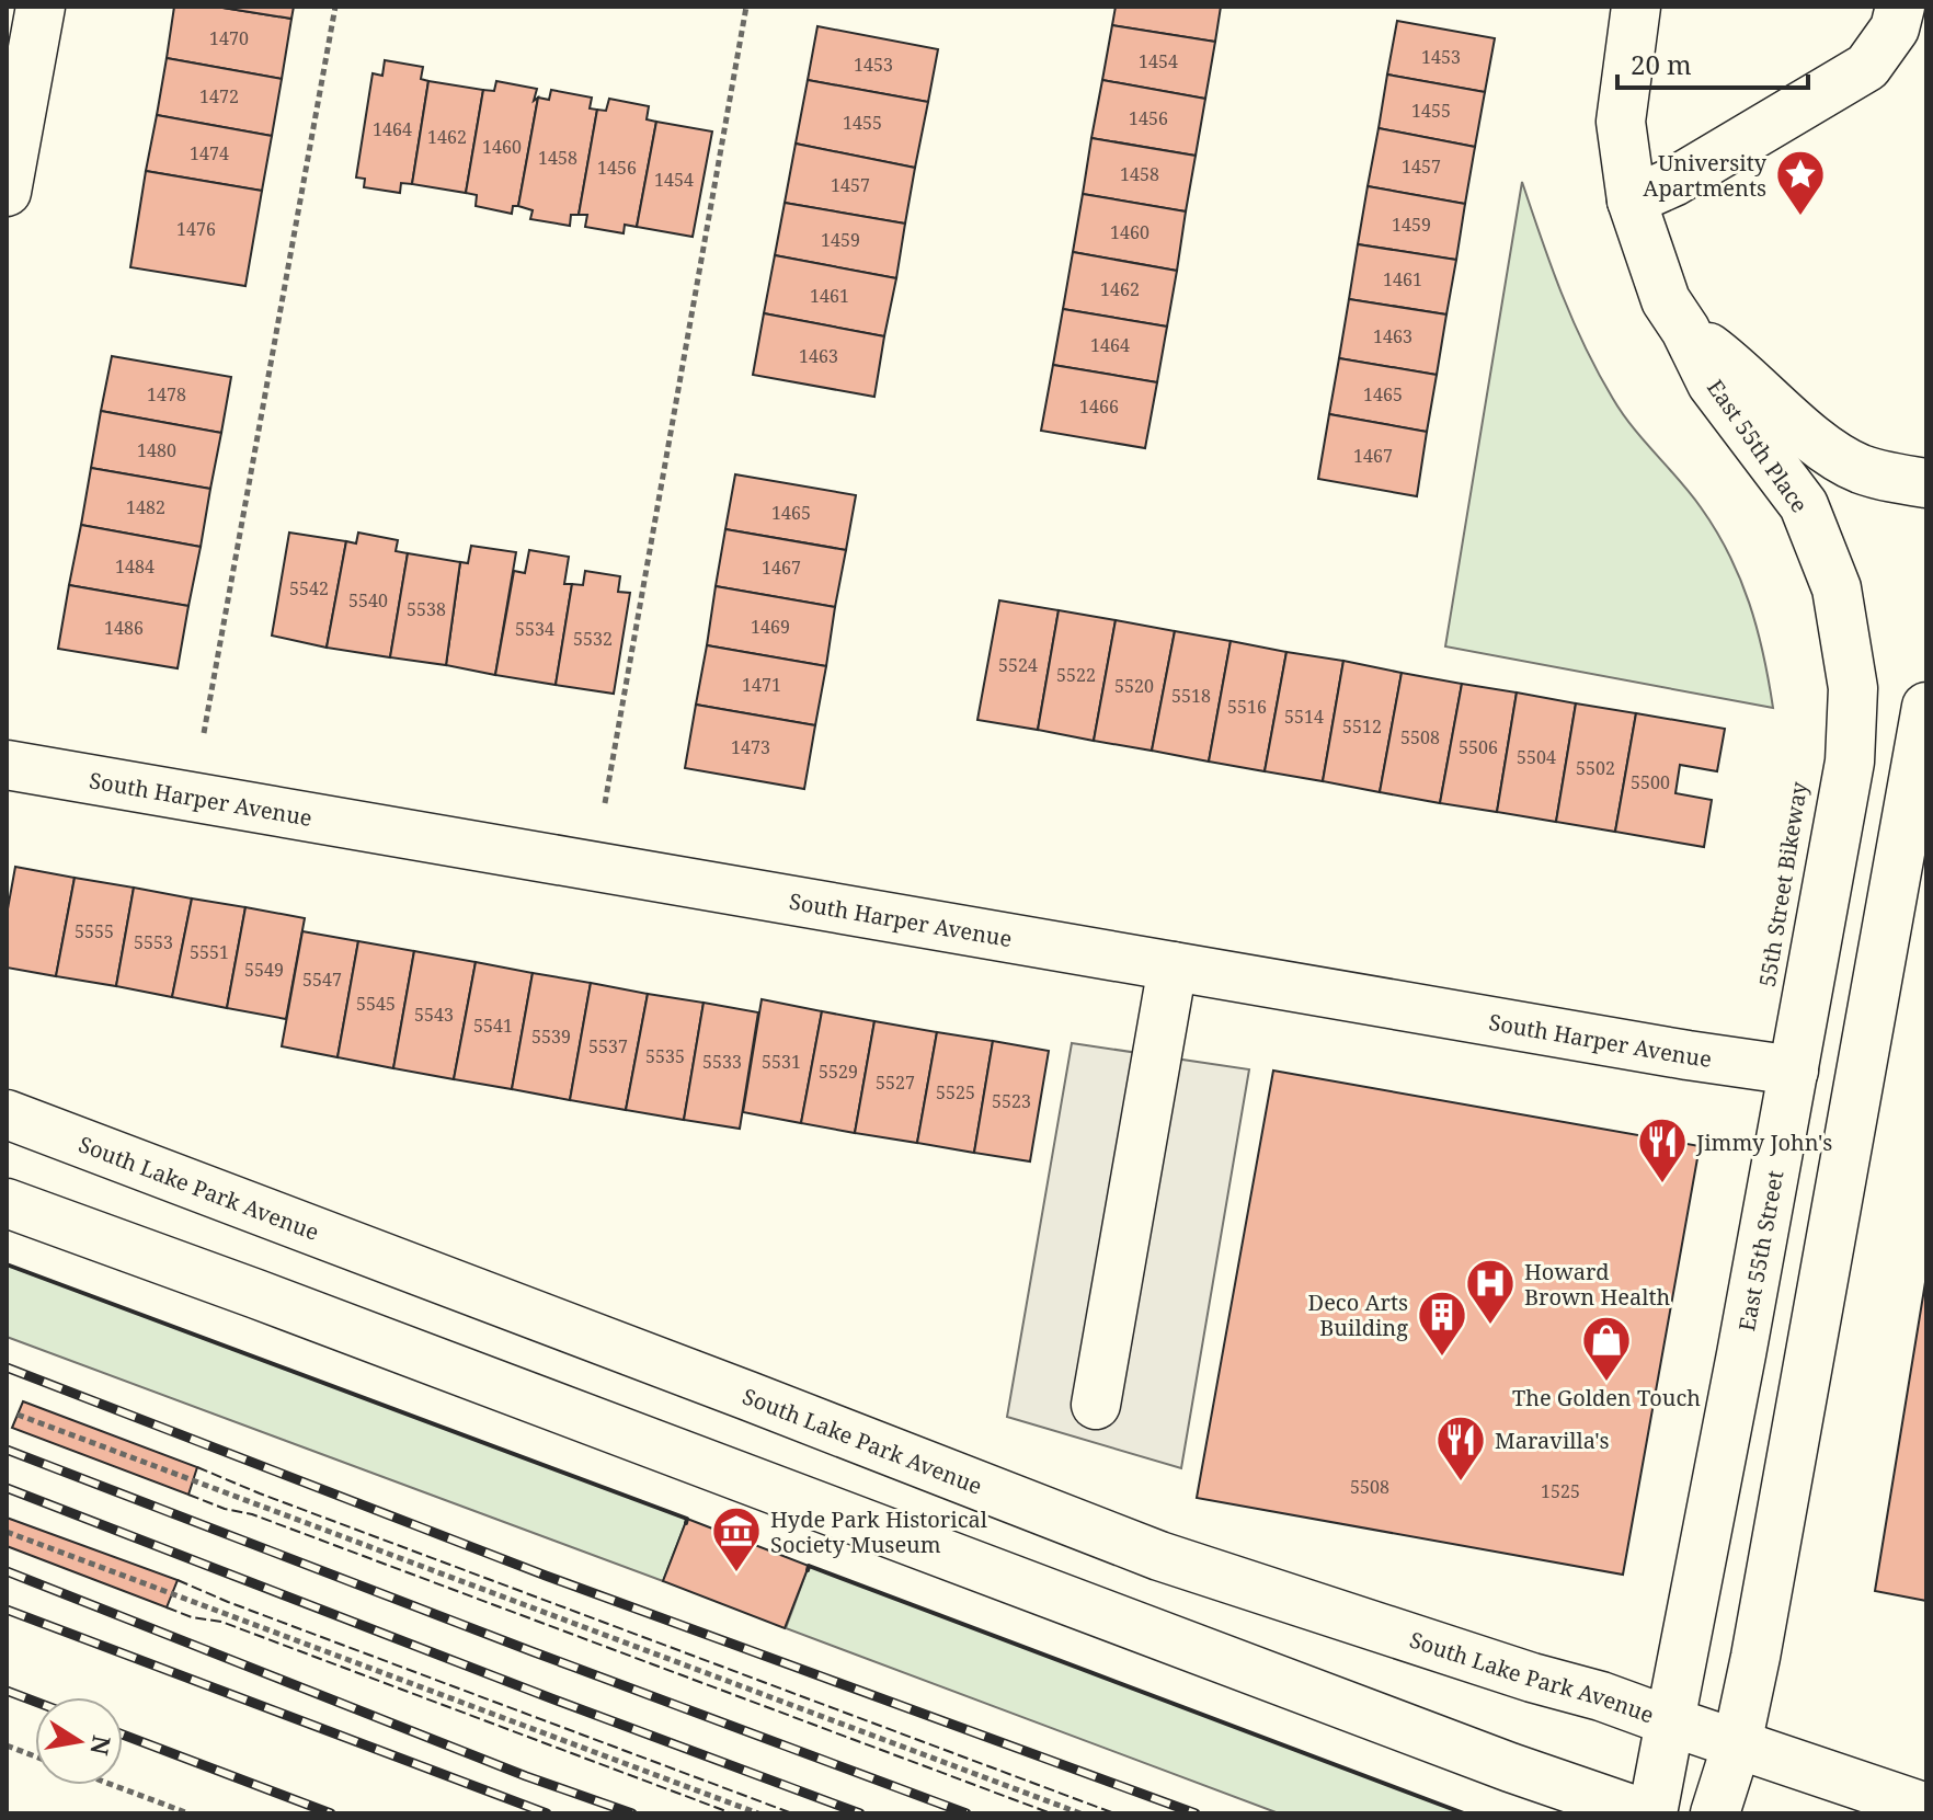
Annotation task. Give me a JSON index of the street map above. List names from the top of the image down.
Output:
{
  "streets": {
    "street": [
      "East 55th Place",
      "South Harper Avenue",
      "South Lake Park Avenue",
      "East 55th Street"
    ]
  },
  "crossings": [
    ["East 55th Place", "East 55th Street"],
    ["South Harper Avenue", "East 55th Street"],
    ["South Lake Park Avenue", "East 55th Street"]
  ],
  "places": {
    "place": ["University Apartments"],
    "restaurant": ["Jimmy John's", "Maravilla's"],
    "hospital": ["Howard Brown Health"],
    "building": ["Deco Arts Building"],
    "shop": ["The Golden Touch"],
    "museum": ["Hyde Park Historical Society Museum"]
  },
  "house_numbers": [
    "1470",
    "1453",
    "1454",
    "1453",
    "1472",
    "1455",
    "1456",
    "1455",
    "1464",
    "1462",
    "1460",
    "1474",
    "1458",
    "1457",
    "1456",
    "1458",
    "1454",
    "1457",
    "1459",
    "1476",
    "1460",
    "1459",
    "1461",
    "1462",
    "1461",
    "1463",
    "1464",
    "1463",
    "1478",
    "1465",
    "1466",
    "1480",
    "1467",
    "1482",
    "1465",
    "1484",
    "1467",
    "5542",
    "5540",
    "5538",
    "1469",
    "1486",
    "5534",
    "5532",
    "5524",
    "5522",
    "1471",
    "5520",
    "5518",
    "5516",
    "5514",
    "5512",
    "5508",
    "1473",
    "5506",
    "5504",
    "5502",
    "5500",
    "5555",
    "5553",
    "5551",
    "5549",
    "5547",
    "5545",
    "5543",
    "5541",
    "5539",
    "5537",
    "5535",
    "5533",
    "5531",
    "5529",
    "5527",
    "5525",
    "5523",
    "5508",
    "1525"
  ],
  "scale_bar": "20 m",
  "north": "right"
}
